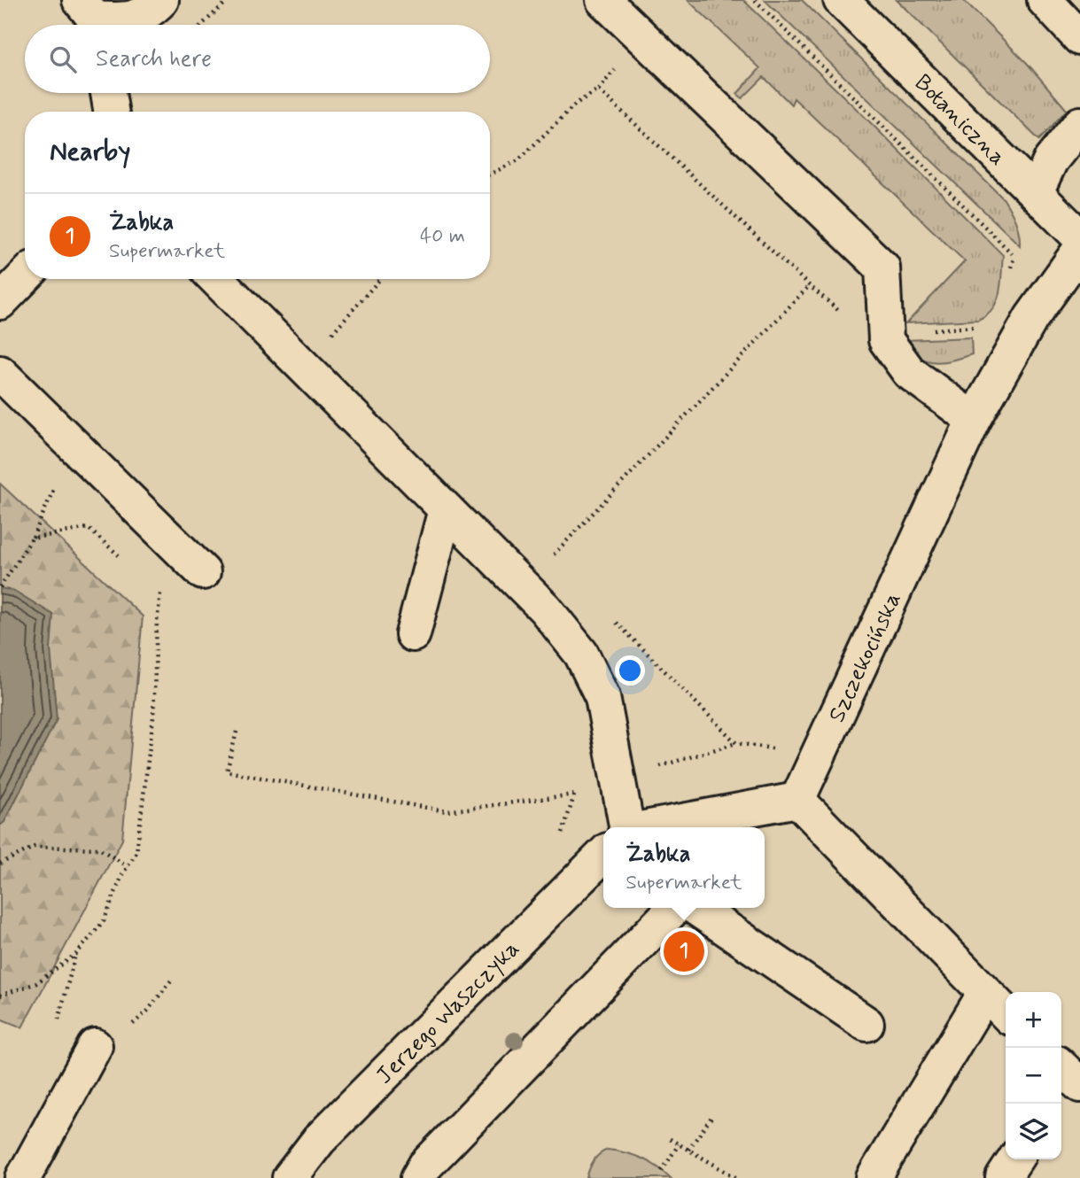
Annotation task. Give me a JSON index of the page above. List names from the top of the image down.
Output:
{
  "streets": {
    "street": ["Botaniczna", "Szczekocińska", "Jerzego Waszczyka"]
  },
  "page": {
    "search": "Search here",
    "heading": "Nearby",
    "list": [
      {
        "mark": "1",
        "name": "Żabka",
        "note": "Supermarket",
        "value": "40 m"
      }
    ],
    "popup": ["Żabka", "Supermarket"],
    "pins": "1",
    "map_buttons": ["+", "−"]
  }
}
